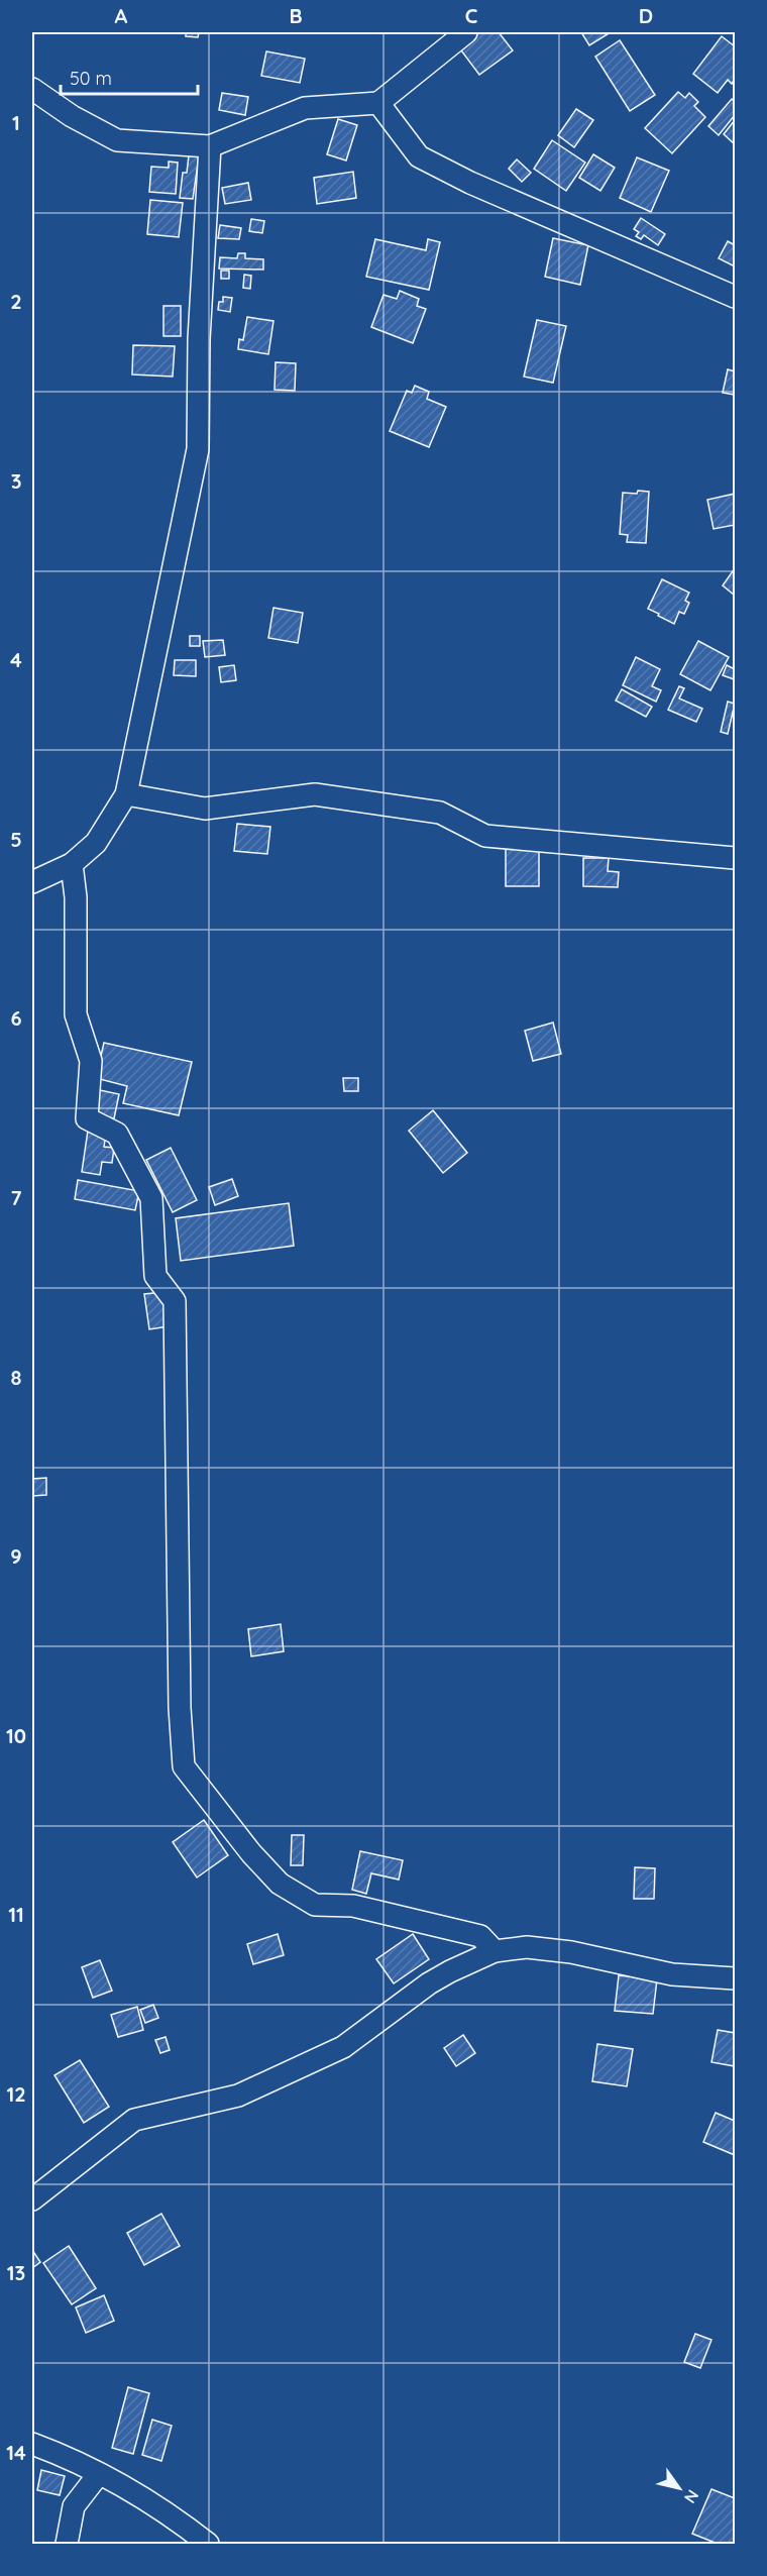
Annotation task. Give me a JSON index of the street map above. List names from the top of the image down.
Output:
{
  "scale_bar": "50 m",
  "north": "bottom right",
  "grid": {
    "columns": [
      "A",
      "B",
      "C",
      "D"
    ],
    "rows": [
      "1",
      "2",
      "3",
      "4",
      "5",
      "6",
      "7",
      "8",
      "9",
      "10",
      "11",
      "12",
      "13",
      "14"
    ]
  }
}
